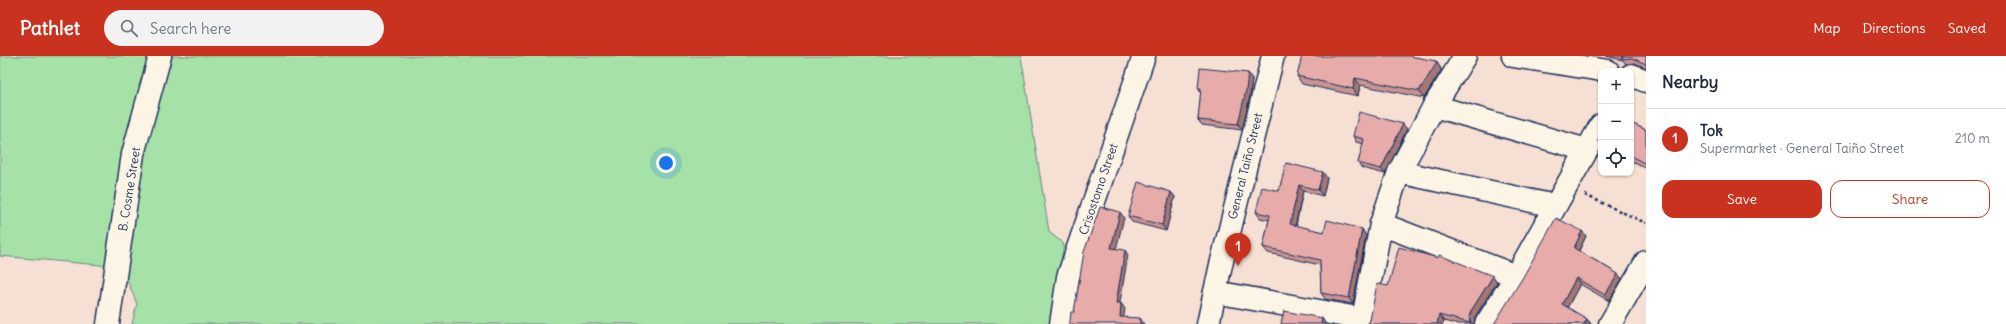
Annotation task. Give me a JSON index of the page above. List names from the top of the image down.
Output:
{
  "streets": {
    "street": ["General Taiño Street", "B. Cosme Street", "Crisostomo Street"]
  },
  "page": {
    "header": "Pathlet",
    "search": "Search here",
    "nav": ["Map", "Directions", "Saved"],
    "heading": "Nearby",
    "map_buttons": ["+", "−"],
    "list": [
      {
        "mark": "1",
        "name": "Tok",
        "note": "Supermarket · General Taiño Street",
        "value": "210 m"
      }
    ],
    "buttons": ["Save", "Share"],
    "pins": "1"
  }
}
